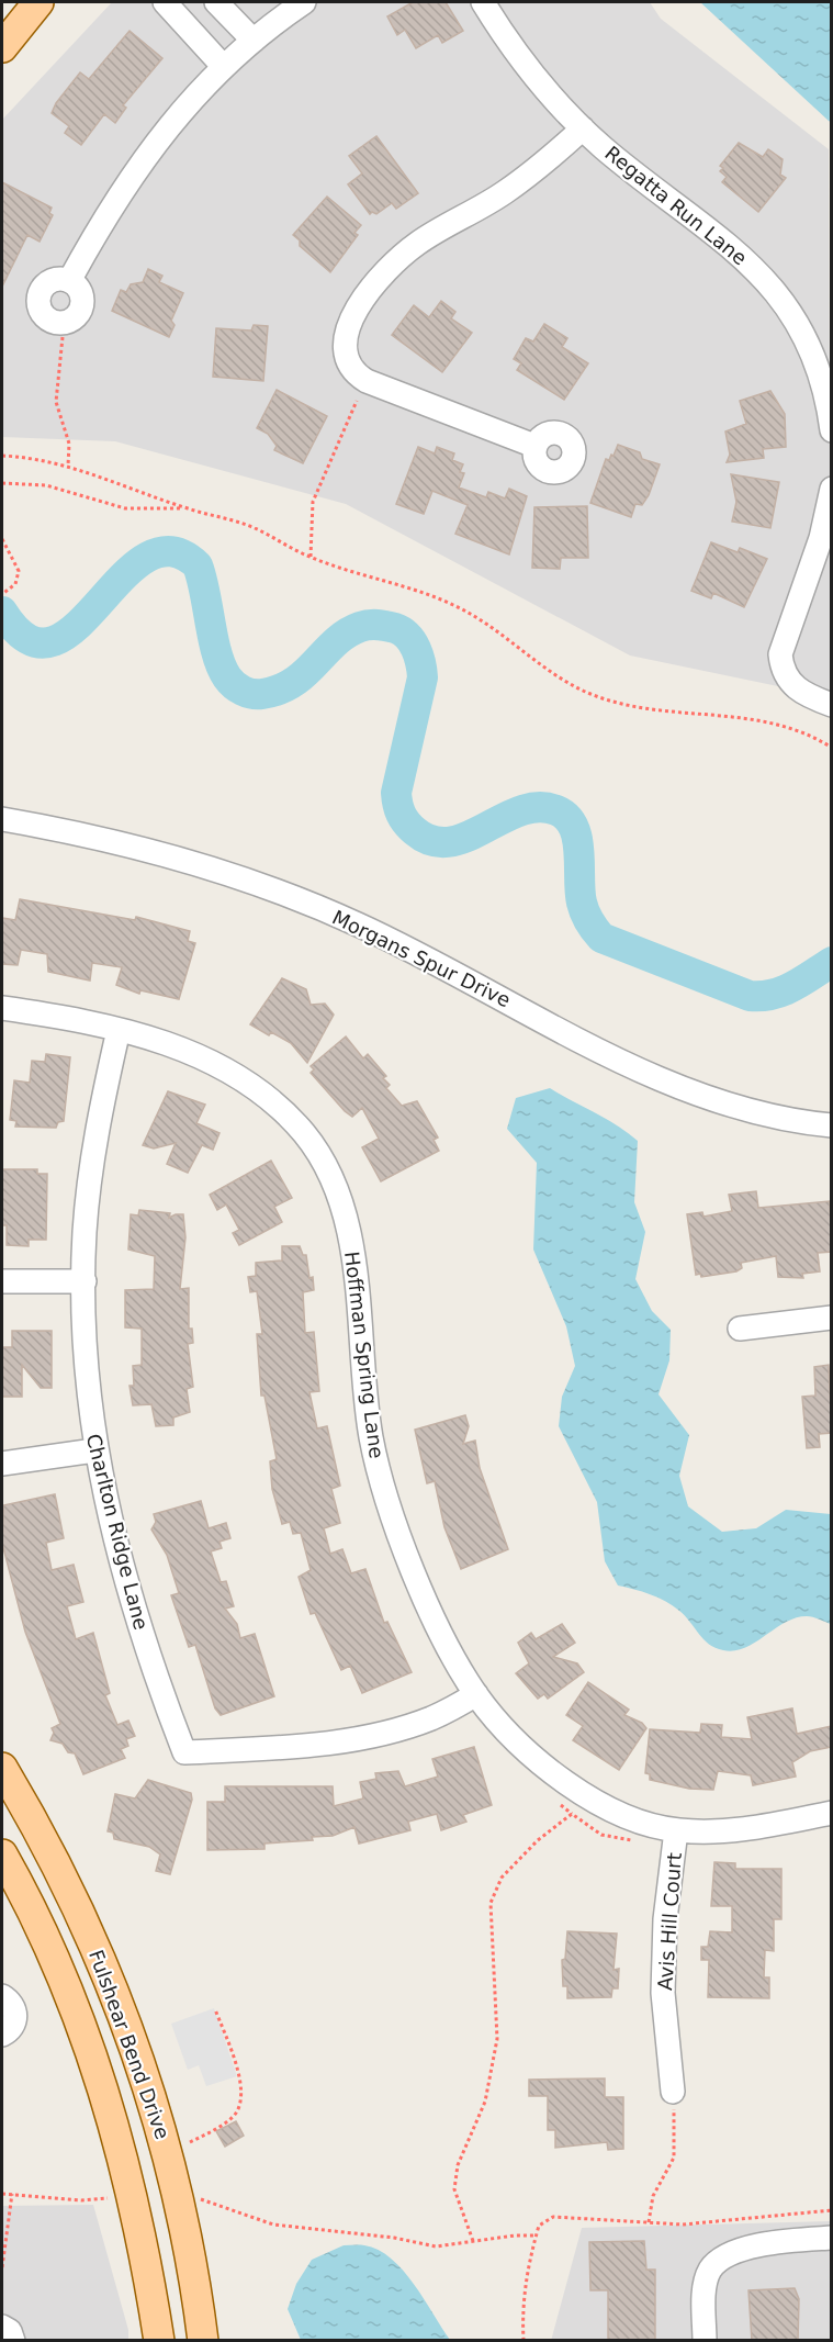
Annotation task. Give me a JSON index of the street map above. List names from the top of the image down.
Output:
{
  "streets": {
    "main road": ["Fulshear Bend Drive"],
    "street": [
      "Regatta Run Lane",
      "Morgans Spur Drive",
      "Hoffman Spring Lane",
      "Charlton Ridge Lane",
      "Avis Hill Court"
    ]
  },
  "crossings": [
    ["Hoffman Spring Lane", "Charlton Ridge Lane"],
    ["Hoffman Spring Lane", "Avis Hill Court"]
  ]
}
